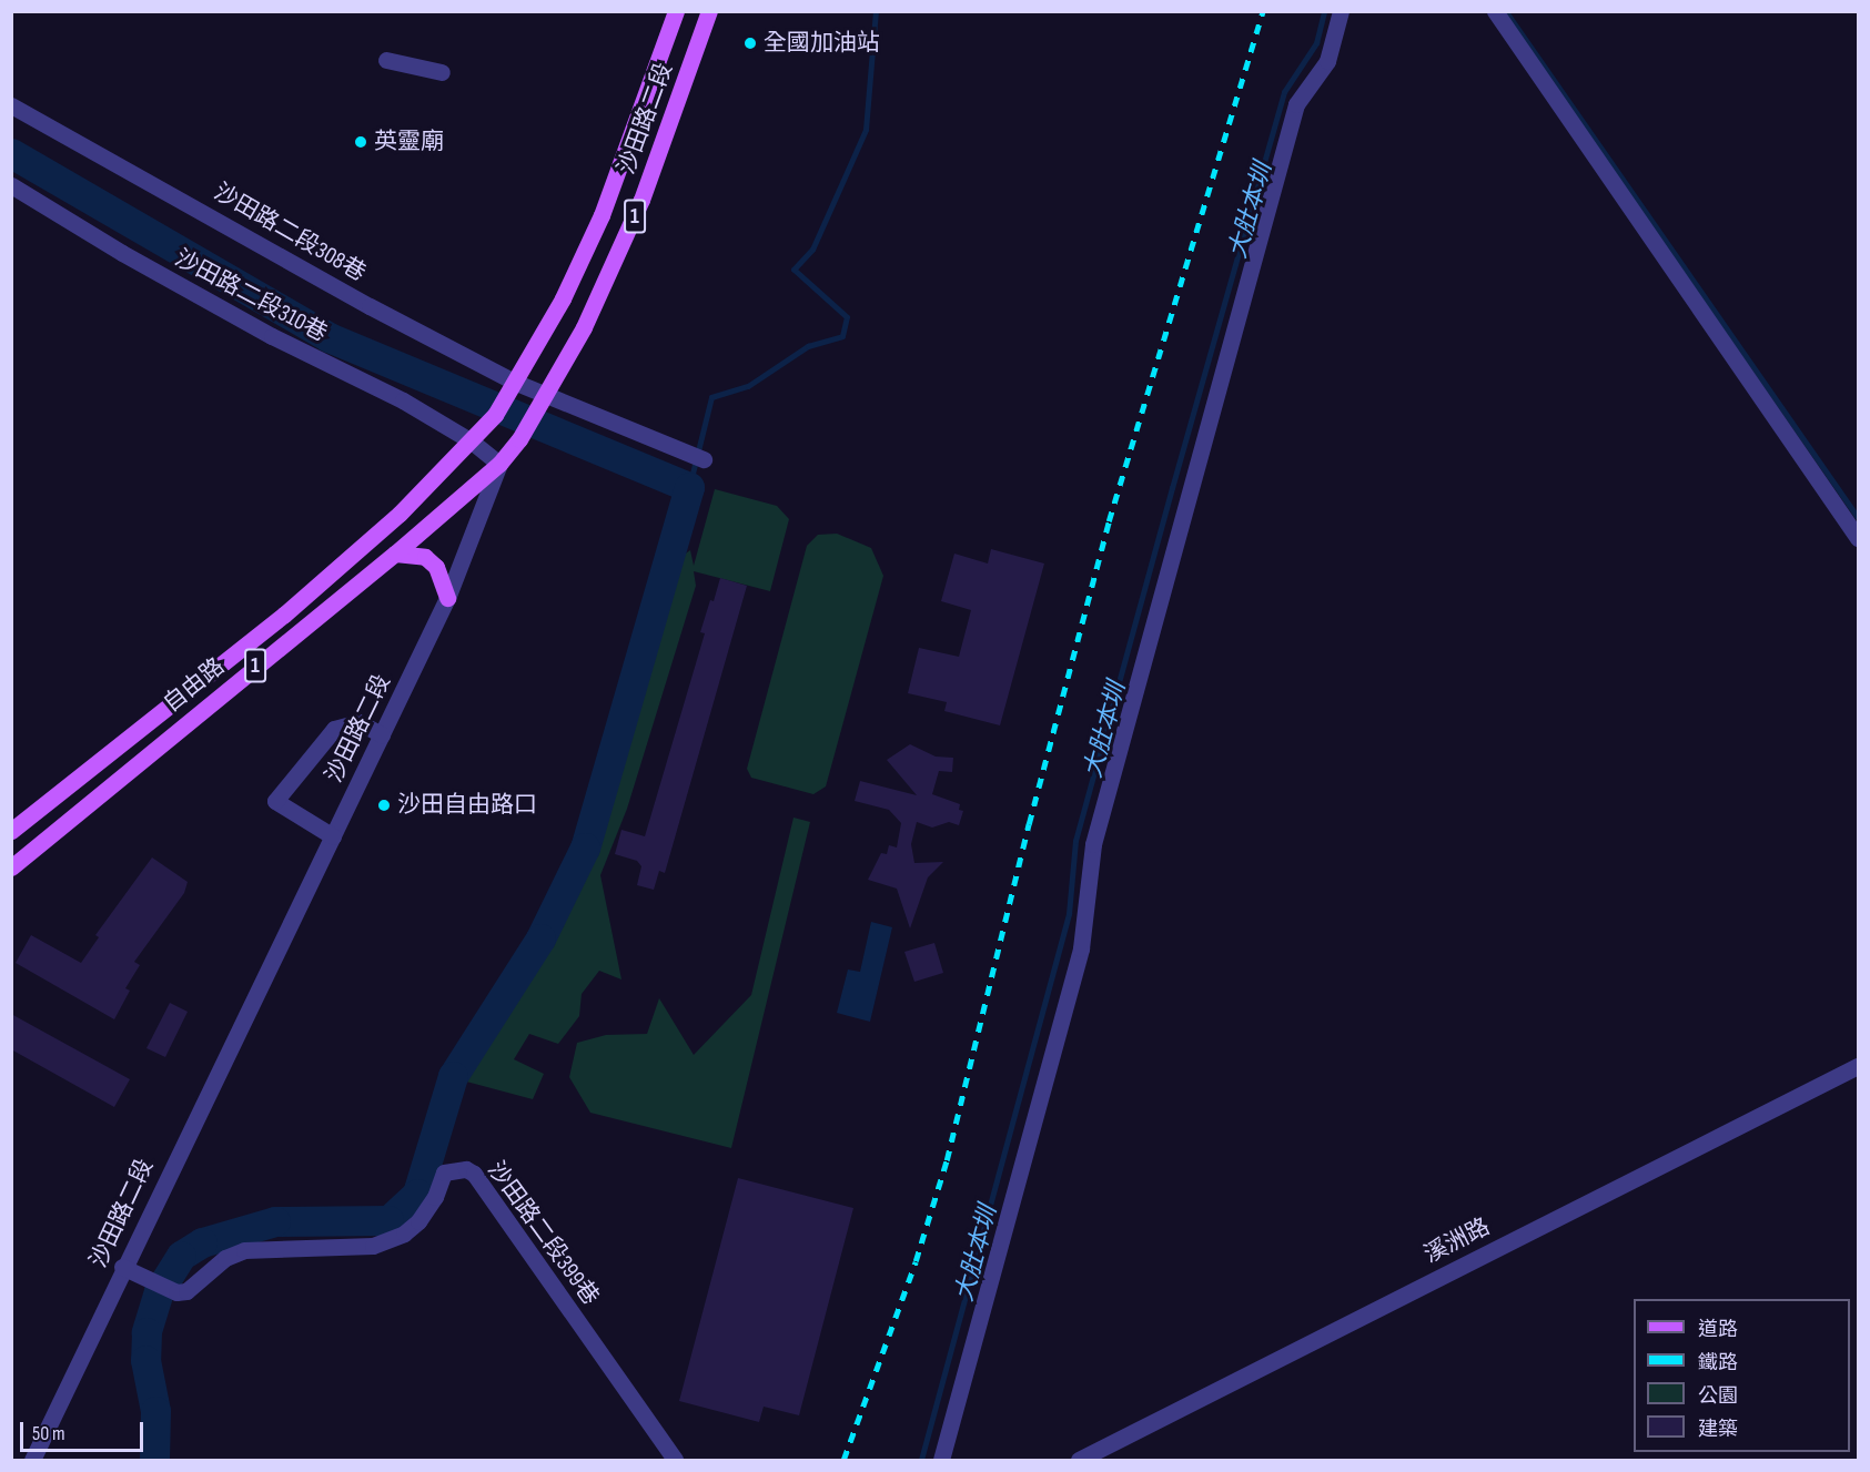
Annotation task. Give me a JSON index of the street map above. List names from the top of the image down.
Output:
{
  "streets": {
    "main road": ["沙田路二段", "1", "自由路"],
    "street": [
      "沙田路二段308巷",
      "沙田路二段310巷",
      "沙田路二段399巷",
      "溪洲路"
    ]
  },
  "crossings": [
    ["沙田路二段", "沙田路二段308巷"],
    ["沙田路二段", "沙田路二段310巷"],
    ["沙田路二段", "自由路"],
    ["沙田路二段", "沙田路二段399巷"],
    ["沙田路二段310巷", "自由路"]
  ],
  "water": ["大肚本圳"],
  "places": ["全國加油站", "英靈廟", "沙田自由路口"],
  "legend": [
    "道路",
    "鐵路",
    "公園",
    "建築"
  ],
  "scale_bar": "50 m"
}
